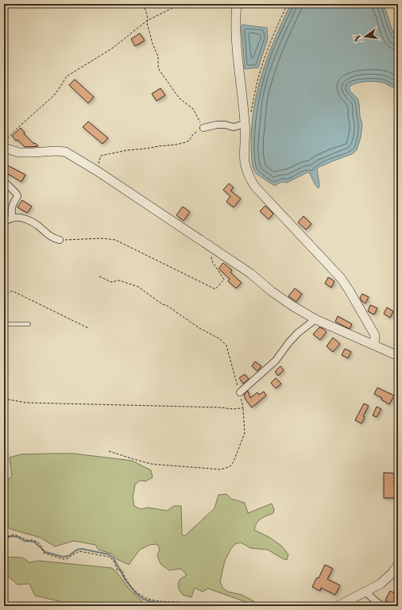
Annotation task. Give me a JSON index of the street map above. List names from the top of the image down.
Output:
{
  "north": "left"
}
